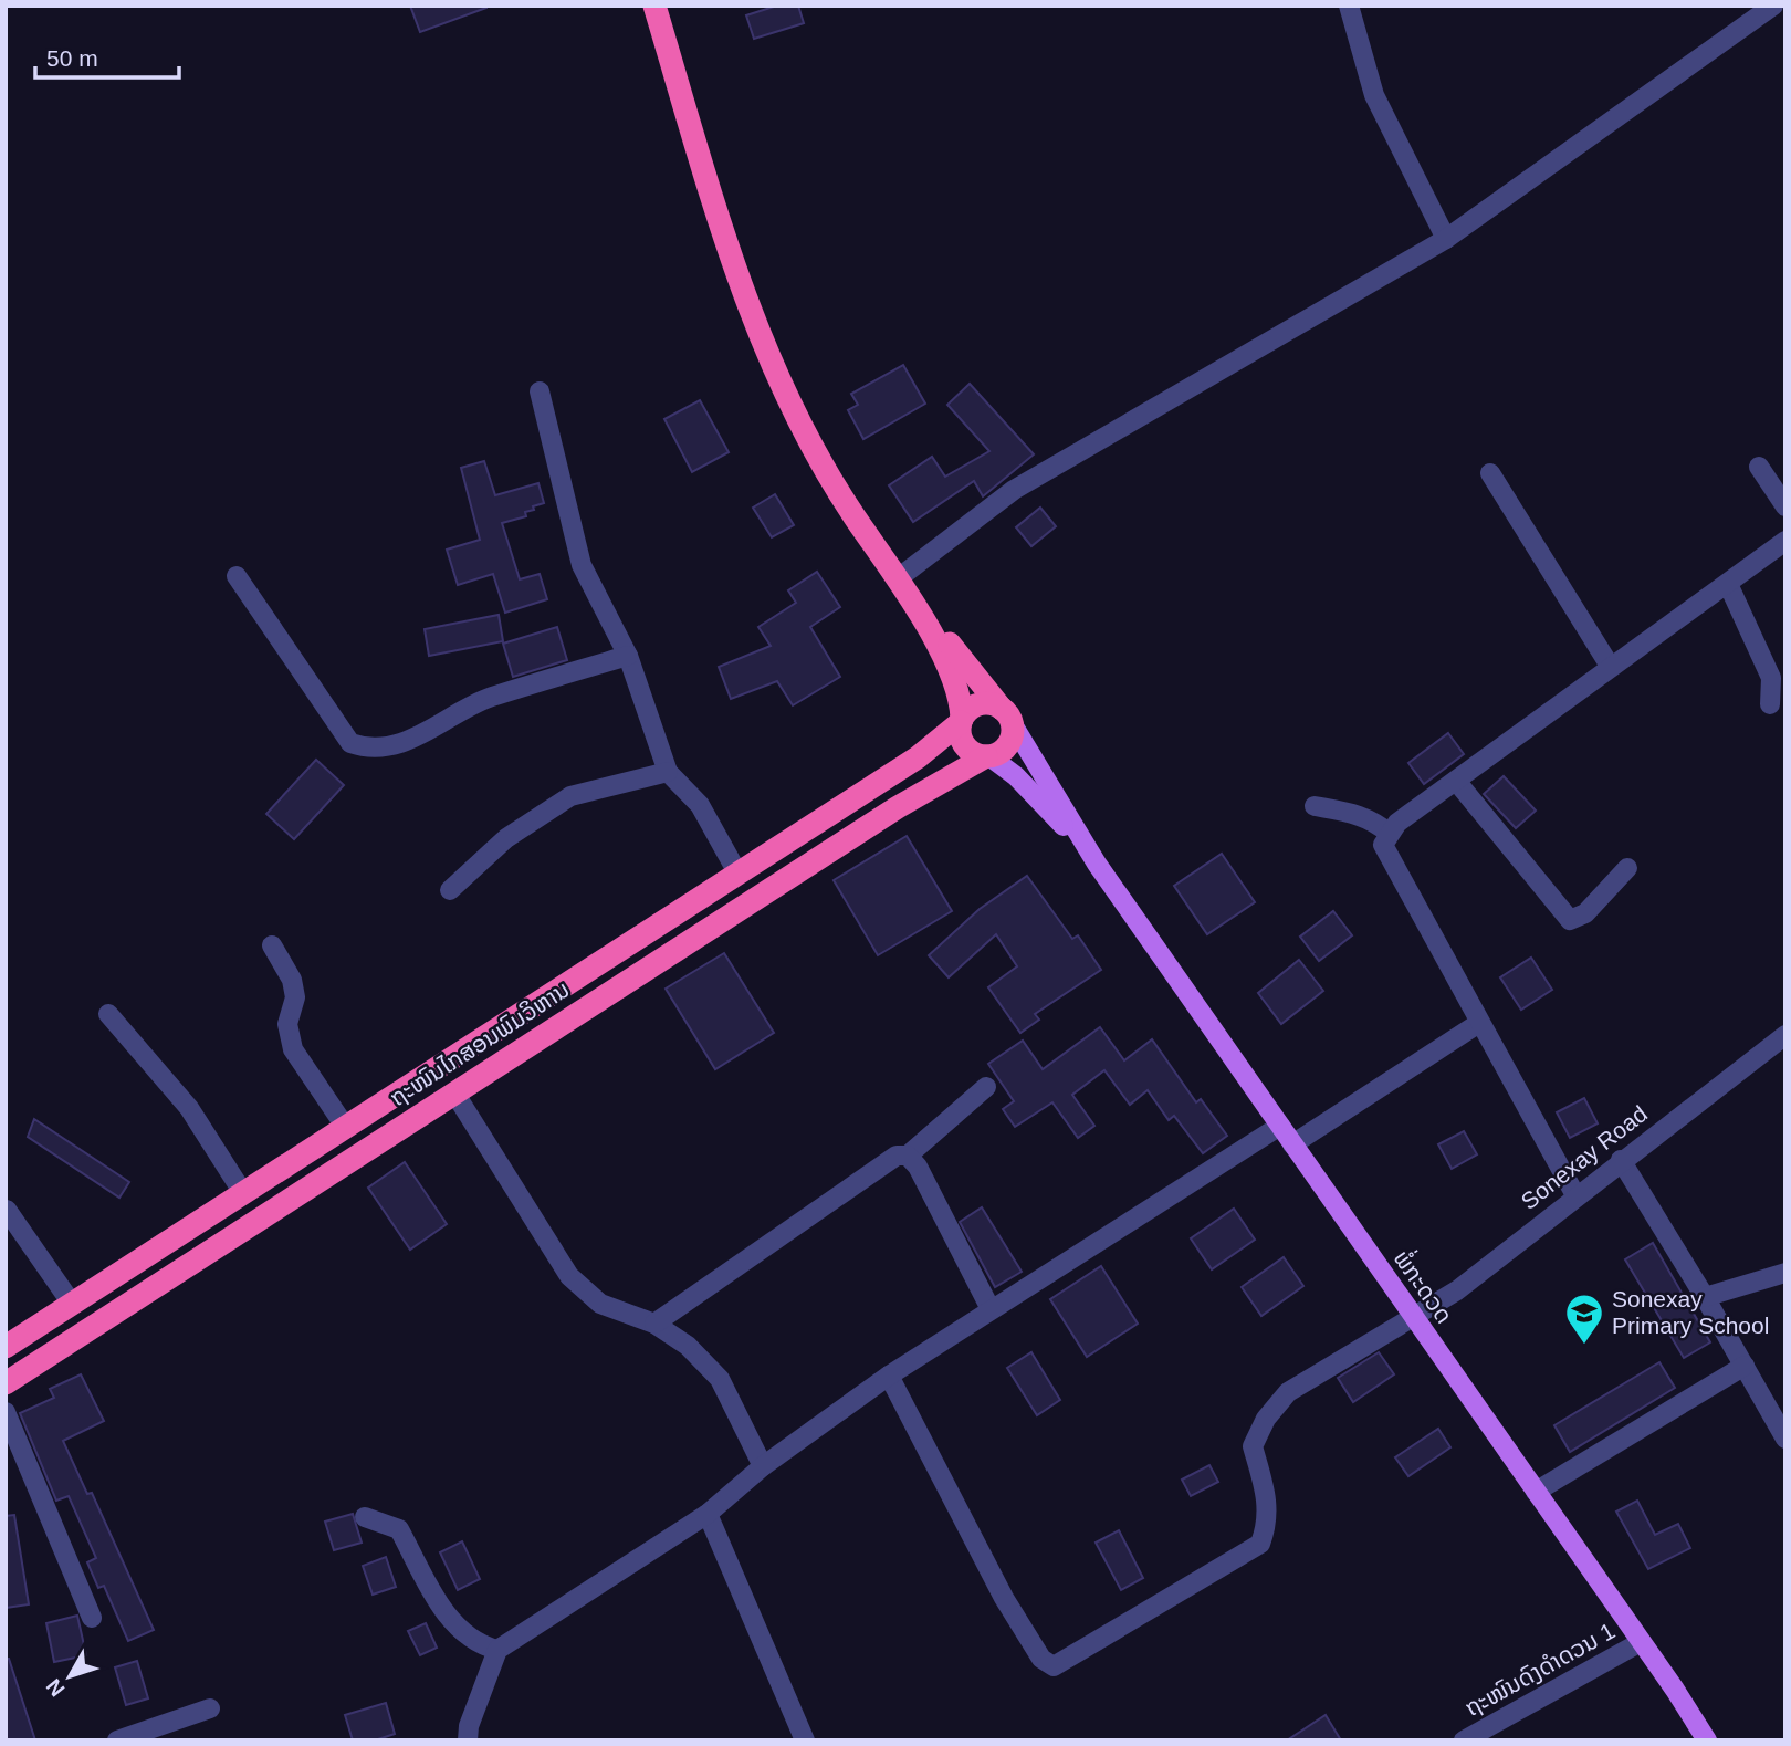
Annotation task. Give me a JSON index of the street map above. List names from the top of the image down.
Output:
{
  "streets": {
    "highway": ["ຖະໜົນໄກສອນພົມວິຫານ"],
    "main road": ["ພໍ່ກະດວດ"],
    "street": ["Sonexay Road", "ຖະໜົນດົງດຳດວນ 1"]
  },
  "crossings": [
    ["Sonexay Road", "ພໍ່ກະດວດ"],
    ["ພໍ່ກະດວດ", "ຖະໜົນດົງດຳດວນ 1"]
  ],
  "places": {
    "school or university": ["Sonexay Primary School"]
  },
  "scale_bar": "50 m",
  "north": "bottom left"
}
